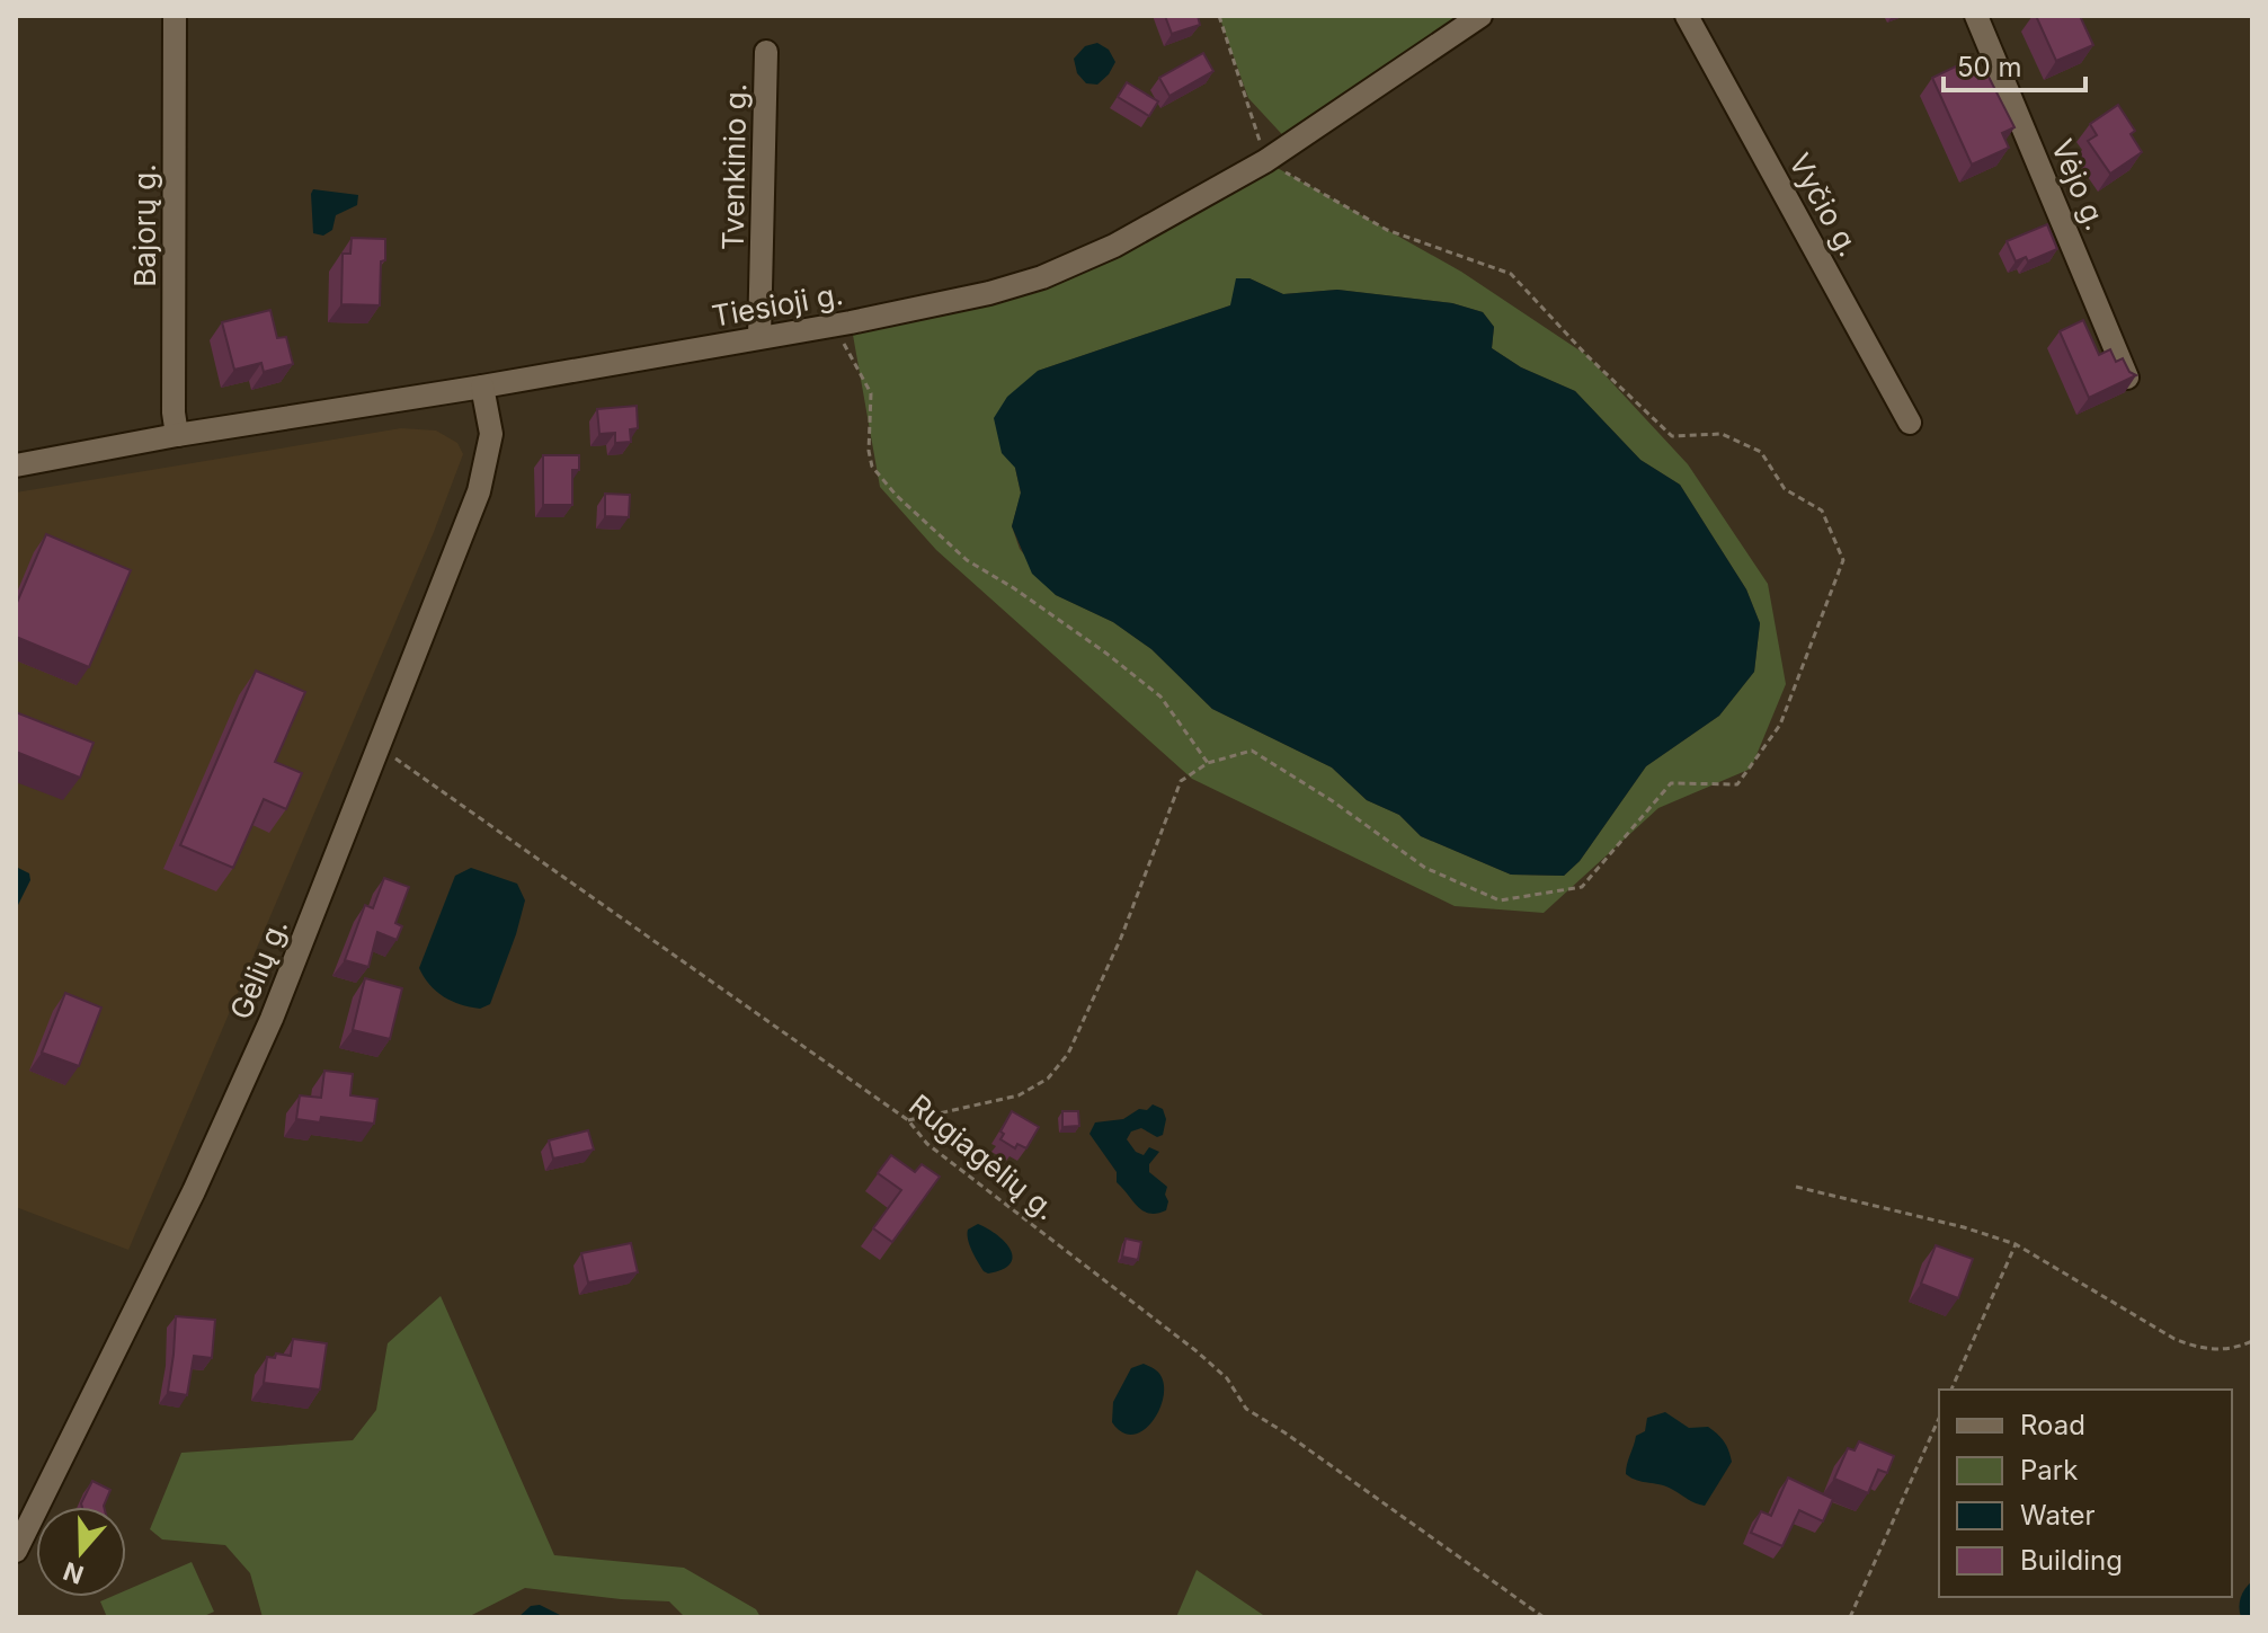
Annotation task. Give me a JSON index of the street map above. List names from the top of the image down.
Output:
{
  "streets": {
    "street": [
      "Tvenkinio g.",
      "Vėjo g.",
      "Vyčio g.",
      "Bajorų g.",
      "Tiesioji g.",
      "Gėlių g."
    ],
    "path": ["Rugiagėlių g."]
  },
  "crossings": [
    ["Tvenkinio g.", "Tiesioji g."],
    ["Bajorų g.", "Tiesioji g."],
    ["Tiesioji g.", "Gėlių g."],
    ["Gėlių g.", "Rugiagėlių g."]
  ],
  "legend": [
    "Road",
    "Park",
    "Water",
    "Building"
  ],
  "scale_bar": "50 m",
  "north": "bottom"
}
